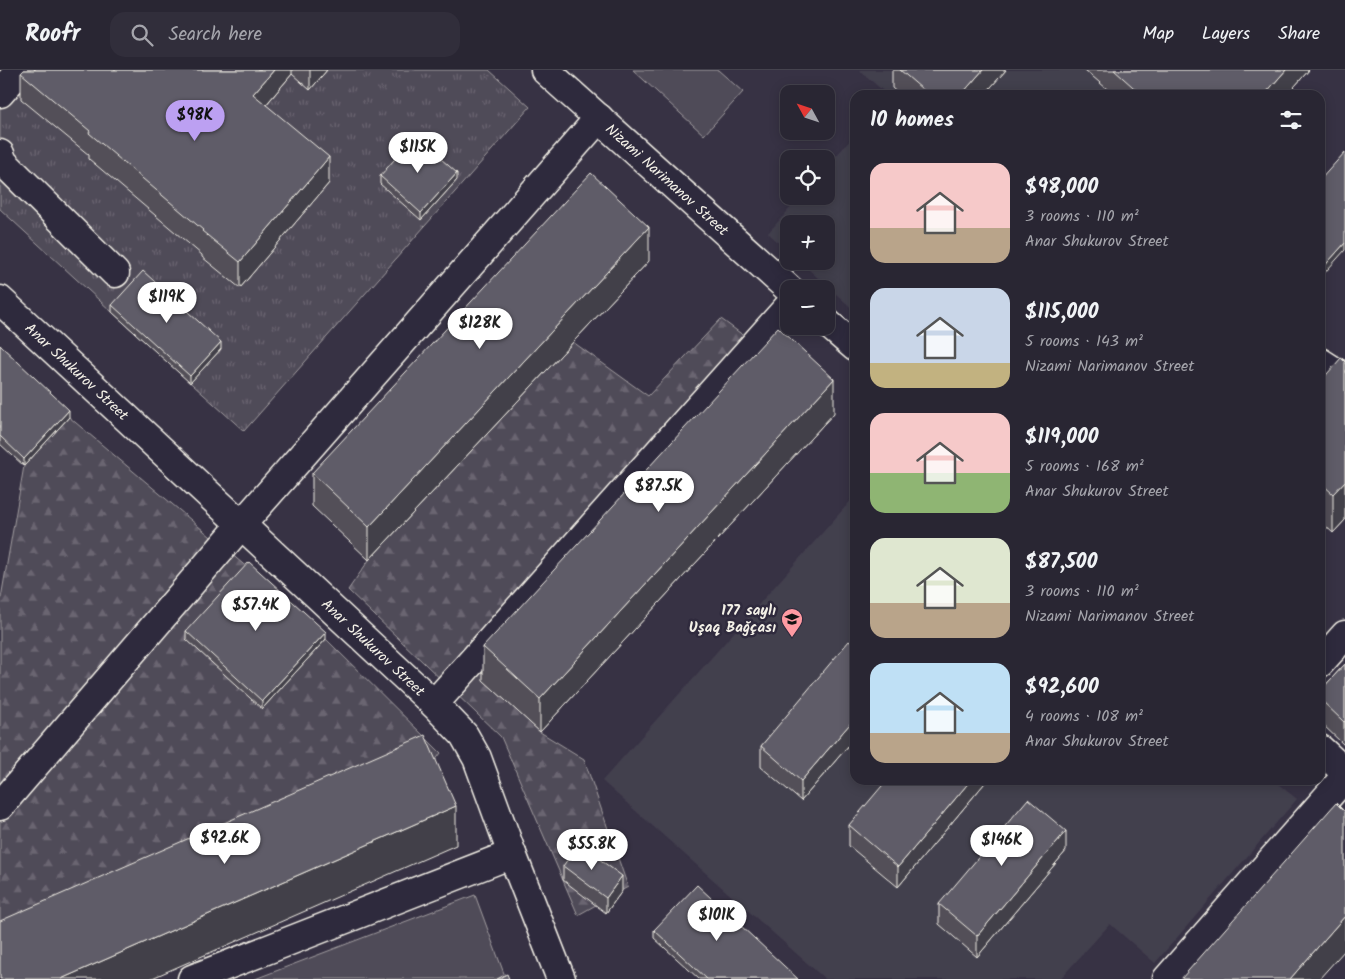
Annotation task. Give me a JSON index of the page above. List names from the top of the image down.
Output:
{
  "streets": {
    "street": ["Nizami Narimanov Street", "Anar Shukurov Street"]
  },
  "places": {
    "school or university": ["177 saylı Uşaq Bağçası"]
  },
  "north": "top left",
  "page": {
    "header": "Roofr",
    "search": "Search here",
    "nav": ["Map", "Layers", "Share"],
    "map_buttons": ["+", "−"],
    "heading": "10 homes",
    "price": [
      "$98K",
      "$115K",
      "$119K",
      "$128K",
      "$87.5K",
      "$57.4K",
      "$92.6K",
      "$146K",
      "$55.8K",
      "$101K"
    ],
    "list": [
      {
        "name": "$98,000",
        "note": "3 rooms · 110 m² · Anar Shukurov Street"
      },
      {
        "name": "$115,000",
        "note": "5 rooms · 143 m² · Nizami Narimanov Street"
      },
      {
        "name": "$119,000",
        "note": "5 rooms · 168 m² · Anar Shukurov Street"
      },
      {
        "name": "$87,500",
        "note": "3 rooms · 110 m² · Nizami Narimanov Street"
      },
      {
        "name": "$92,600",
        "note": "4 rooms · 108 m² · Anar Shukurov Street"
      }
    ]
  }
}
